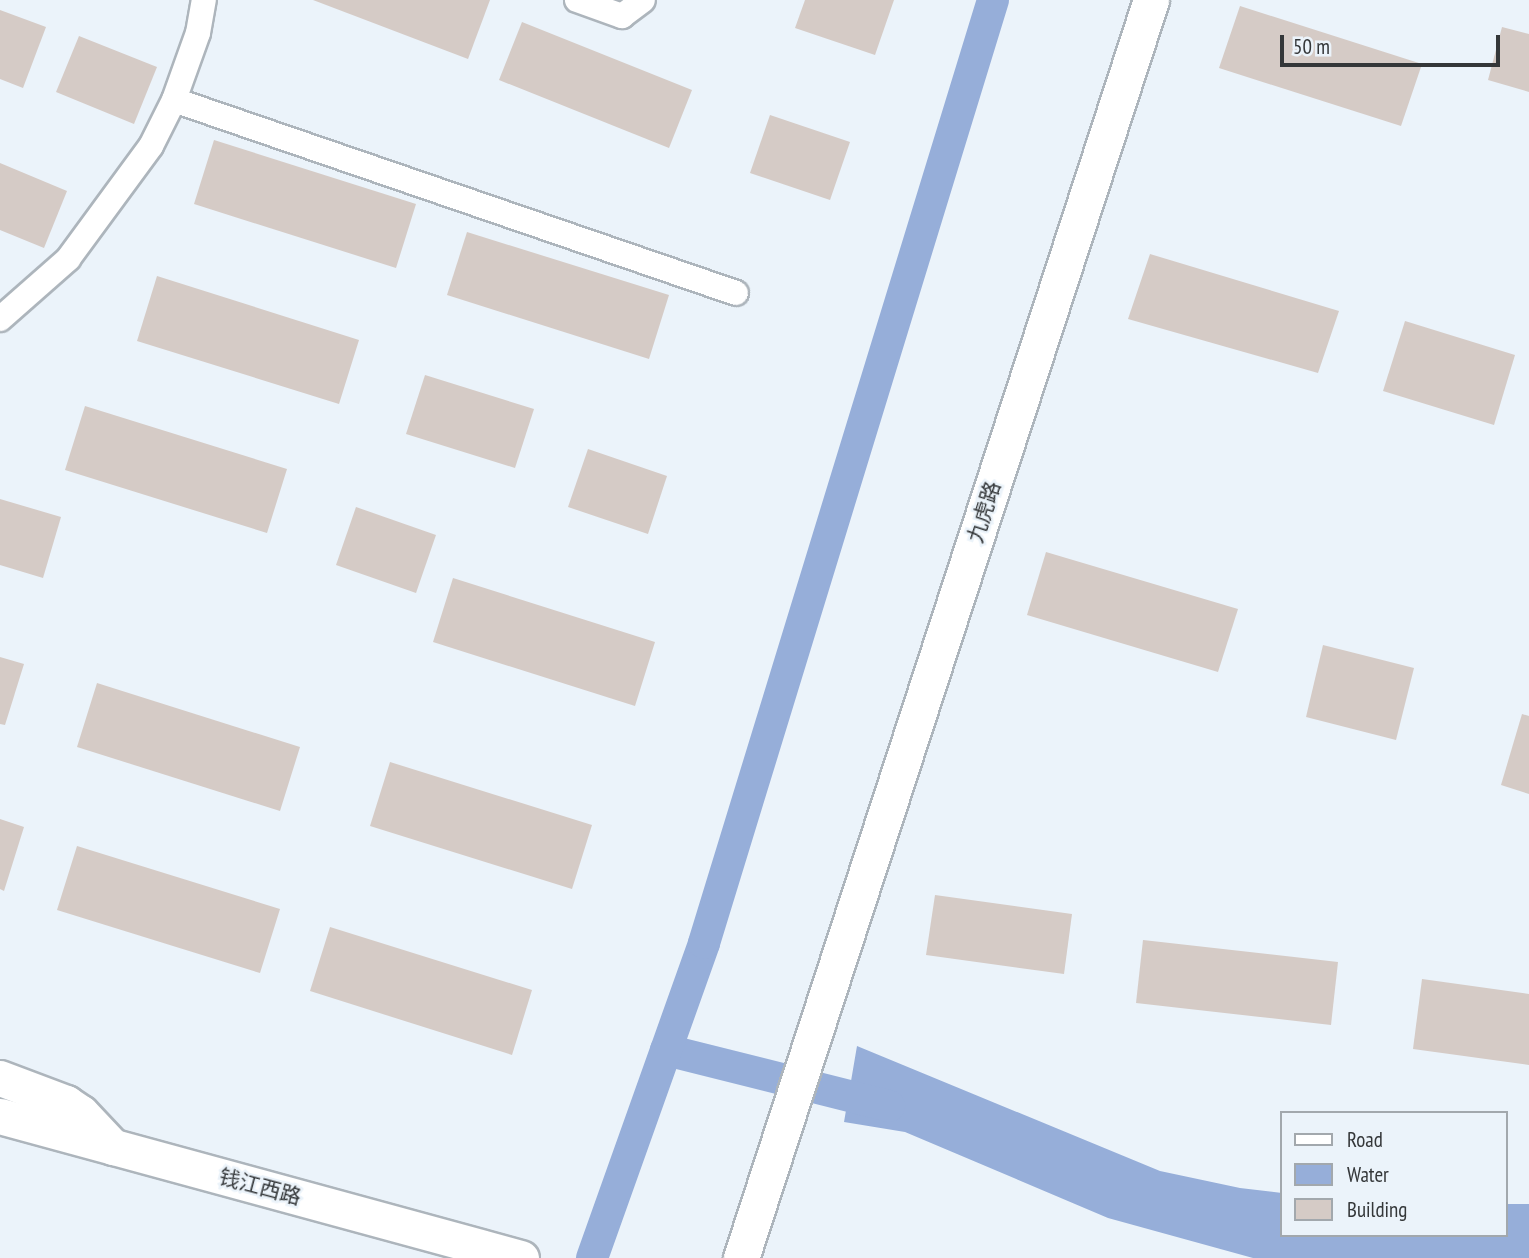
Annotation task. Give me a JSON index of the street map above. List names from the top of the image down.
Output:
{
  "streets": {
    "street": ["九虎路", "钱江西路"]
  },
  "legend": ["Road", "Water", "Building"],
  "scale_bar": "50 m"
}
